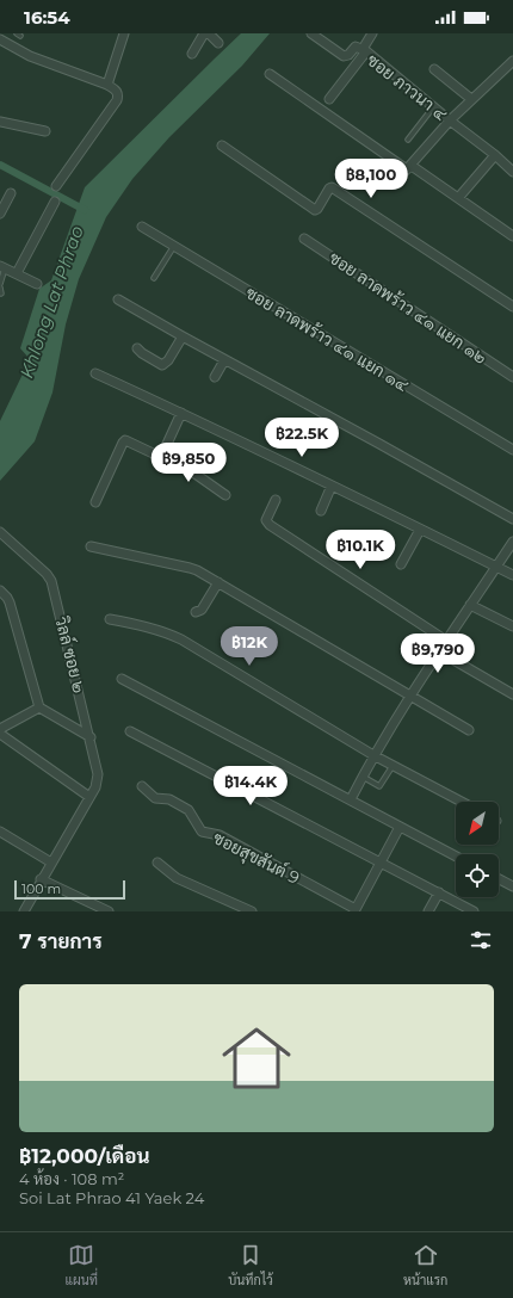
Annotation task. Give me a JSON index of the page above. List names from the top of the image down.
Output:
{
  "streets": {
    "street": [
      "ซอย ภาวนา ๔",
      "ซอย ลาดพร้าว ๔๑ แยก ๑๒",
      "ซอย ลาดพร้าว ๔๑ แยก ๑๔",
      "วิลล์ ซอย ๒",
      "ซอยสุขสันต์ 9"
    ]
  },
  "water": ["Khlong Lat Phrao"],
  "scale_bar": "100 m",
  "north": "bottom left",
  "page": {
    "status": "16:54",
    "price": [
      "฿8,100",
      "฿22.5K",
      "฿9,850",
      "฿10.1K",
      "฿12K",
      "฿9,790",
      "฿14.4K"
    ],
    "scale": "100 m",
    "heading": "7 รายการ",
    "list": [
      {
        "name": "฿12,000/เดือน",
        "note": "4 ห้อง · 108 m² · Soi Lat Phrao 41 Yaek 24"
      }
    ],
    "tabs": ["แผนที่", "บันทึกไว้", "หน้าแรก"]
  }
}
